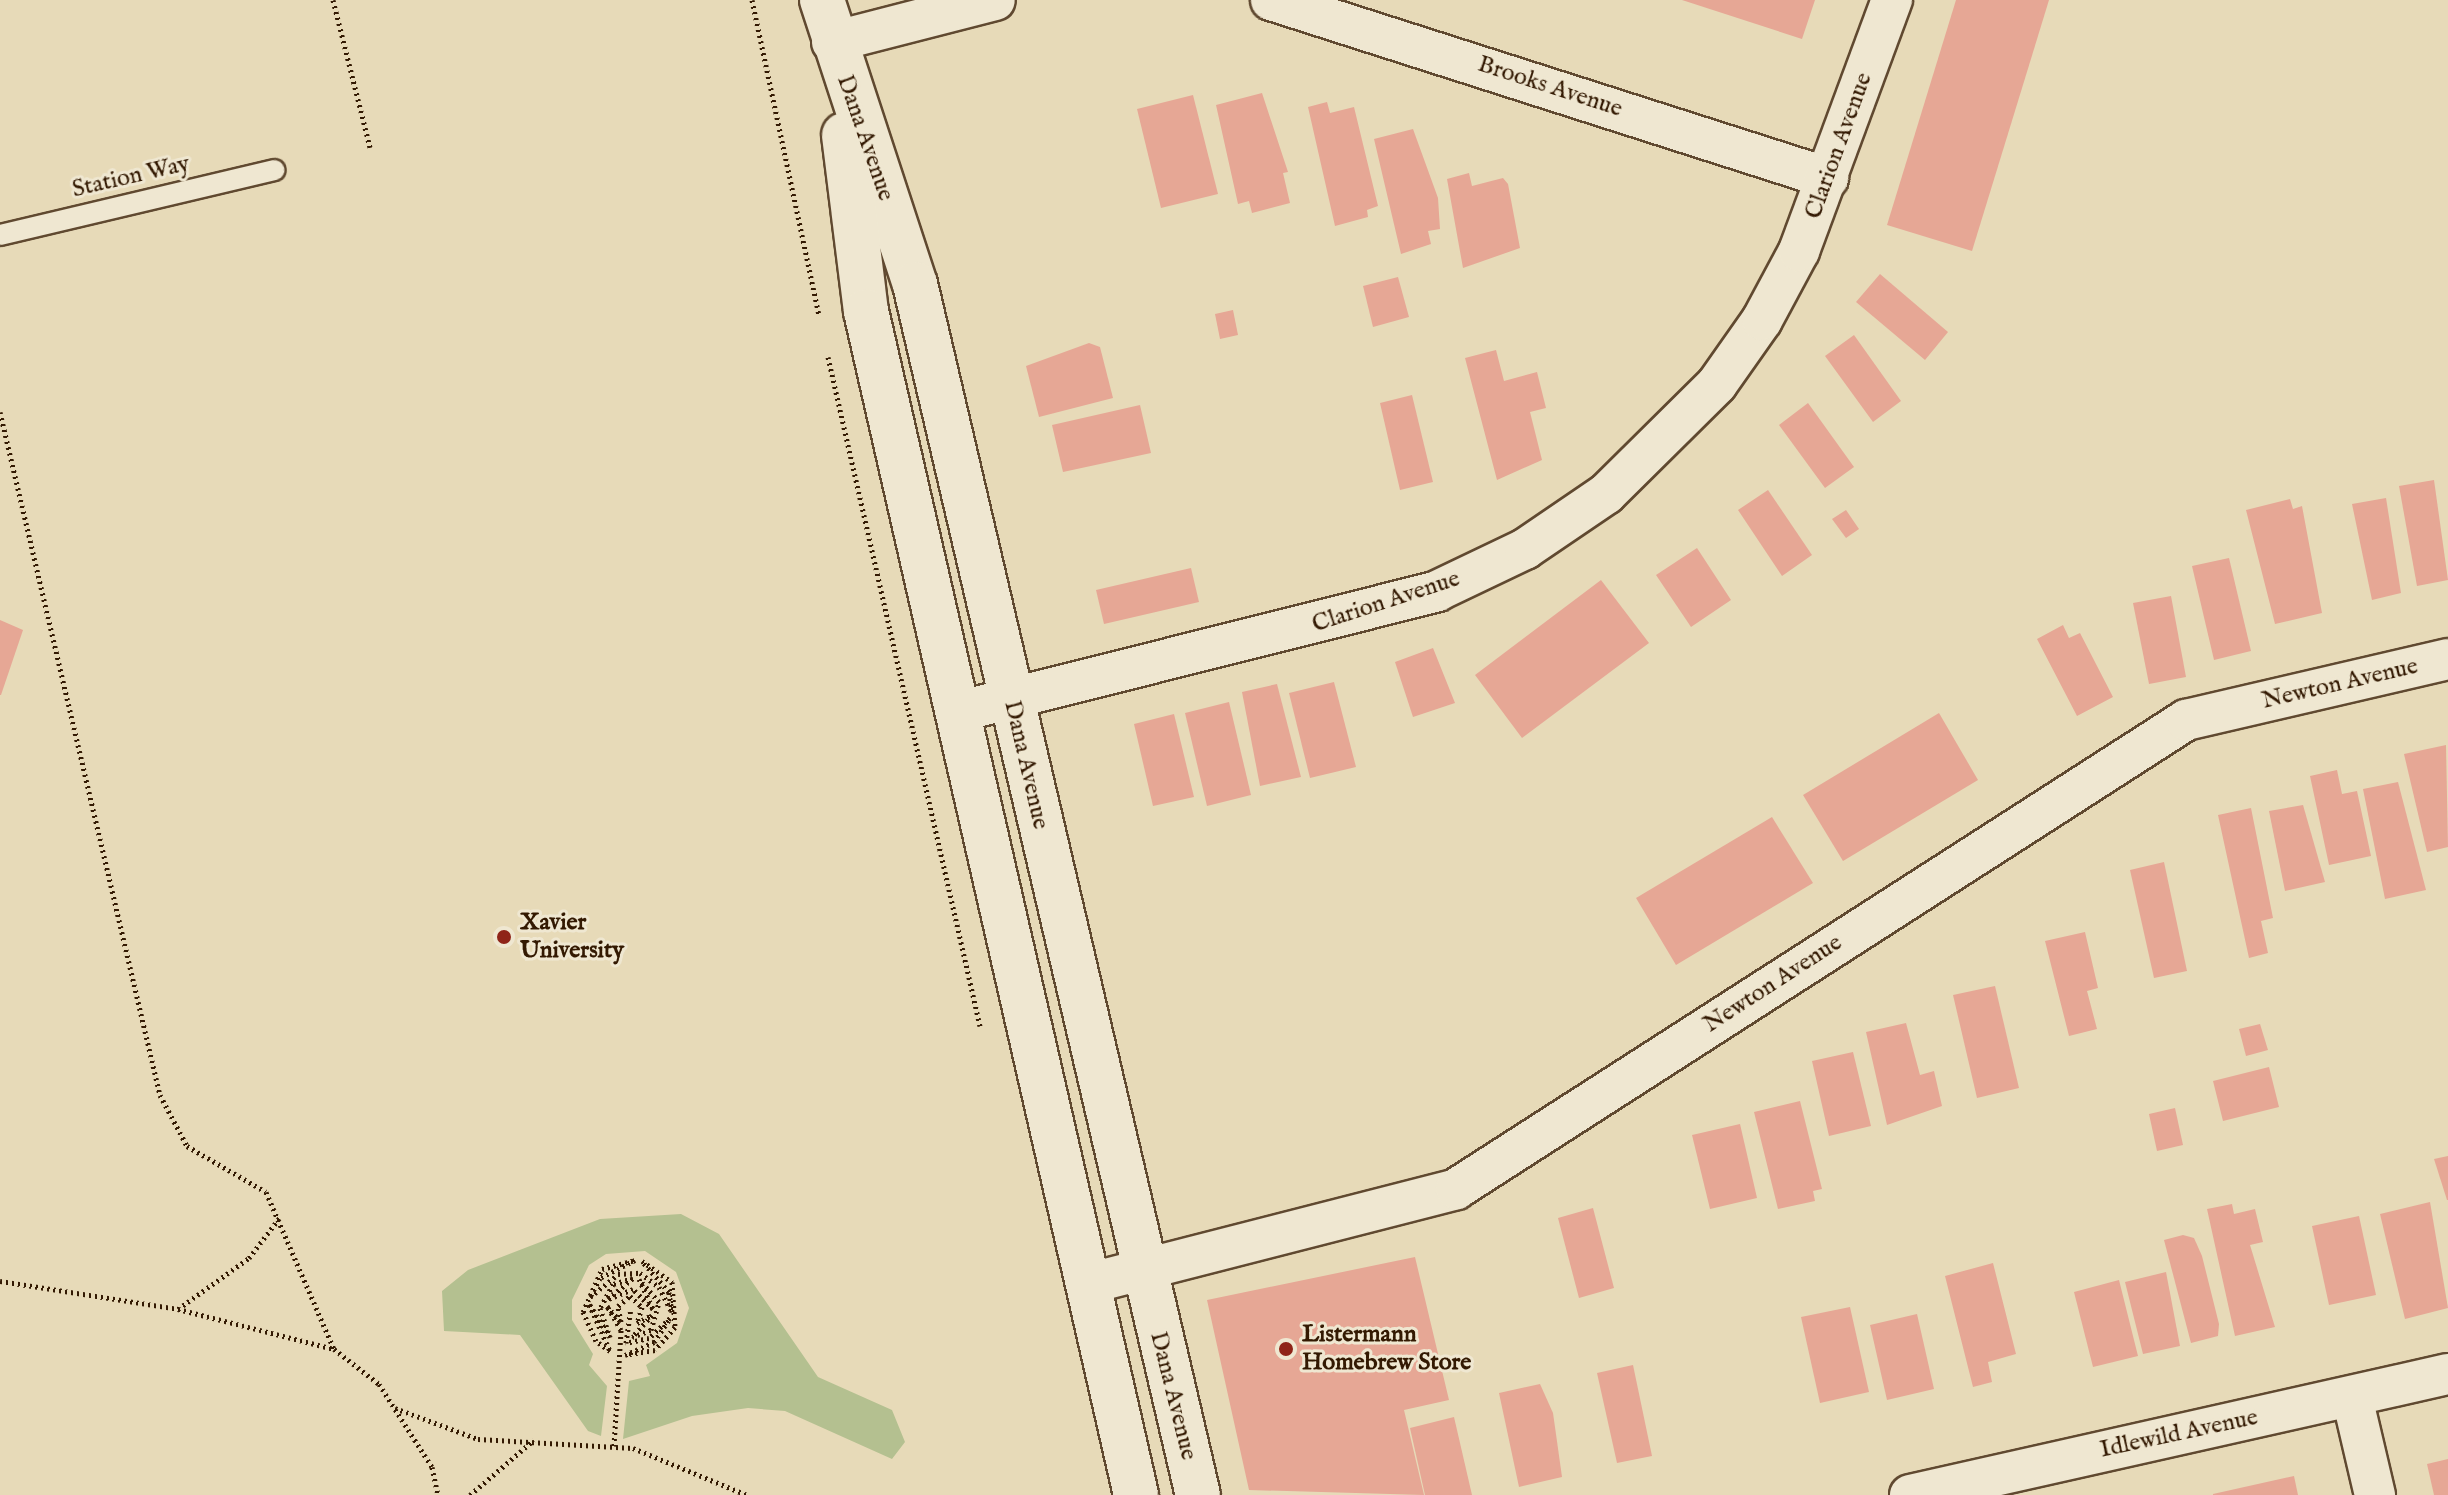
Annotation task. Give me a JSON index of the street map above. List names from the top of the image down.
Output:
{
  "streets": {
    "street": [
      "Brooks Avenue",
      "Dana Avenue",
      "Clarion Avenue",
      "Newton Avenue",
      "Idlewild Avenue"
    ],
    "lane": ["Station Way"]
  },
  "crossings": [
    ["Brooks Avenue", "Clarion Avenue"],
    ["Dana Avenue", "Clarion Avenue"],
    ["Dana Avenue", "Newton Avenue"]
  ],
  "places": ["Xavier University", "Listermann Homebrew Store"]
}
